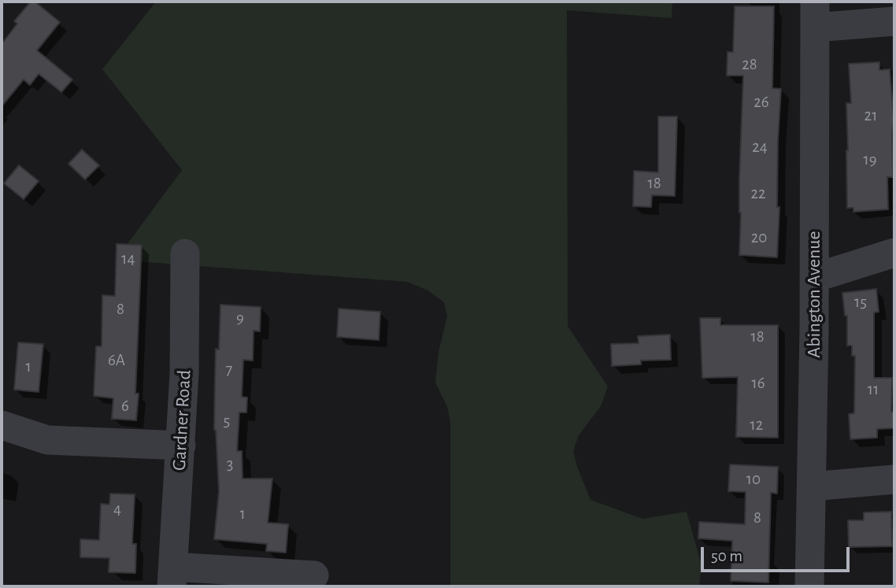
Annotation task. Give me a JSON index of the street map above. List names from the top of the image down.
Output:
{
  "streets": {
    "street": ["Abington Avenue", "Gardner Road"]
  },
  "house_numbers": [
    "28",
    "26",
    "21",
    "24",
    "19",
    "18",
    "22",
    "20",
    "14",
    "15",
    "8",
    "9",
    "18",
    "6A",
    "1",
    "7",
    "16",
    "11",
    "6",
    "5",
    "12",
    "3",
    "10",
    "4",
    "1",
    "8"
  ],
  "scale_bar": "50 m"
}
